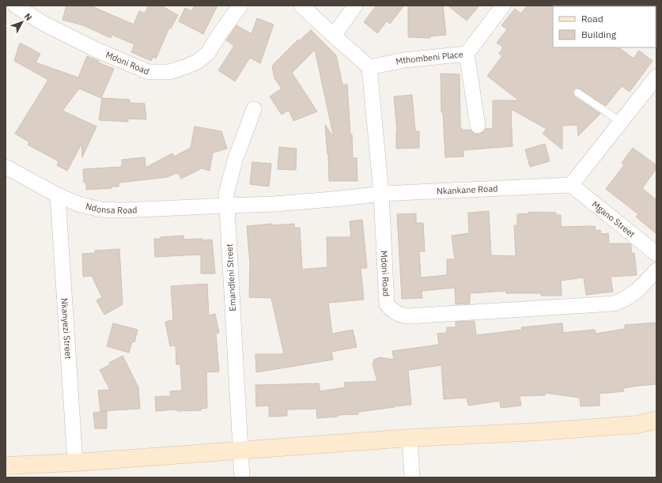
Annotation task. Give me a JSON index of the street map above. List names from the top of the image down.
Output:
{
  "streets": {
    "street": [
      "Mthombeni Place",
      "Mdoni Road",
      "Nkankane Road",
      "Ndonsa Road",
      "Mgano Street",
      "Emandleni Street",
      "Nkanyezi Street"
    ]
  },
  "crossings": [
    ["Mthombeni Place", "Mdoni Road"],
    ["Mdoni Road", "Nkankane Road"],
    ["Nkankane Road", "Ndonsa Road"],
    ["Nkankane Road", "Mgano Street"],
    ["Nkankane Road", "Emandleni Street"],
    ["Ndonsa Road", "Emandleni Street"],
    ["Ndonsa Road", "Nkanyezi Street"]
  ],
  "legend": ["Road", "Building"],
  "north": "top right"
}
